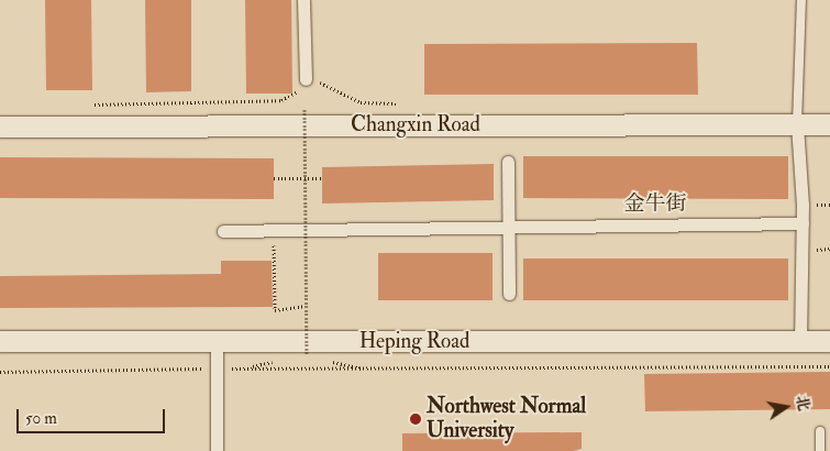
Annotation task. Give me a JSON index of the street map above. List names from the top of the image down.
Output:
{
  "streets": {
    "street": ["Changxin Road", "金牛街", "Heping Road"]
  },
  "places": ["Northwest Normal University"],
  "scale_bar": "50 m",
  "north": "right"
}
